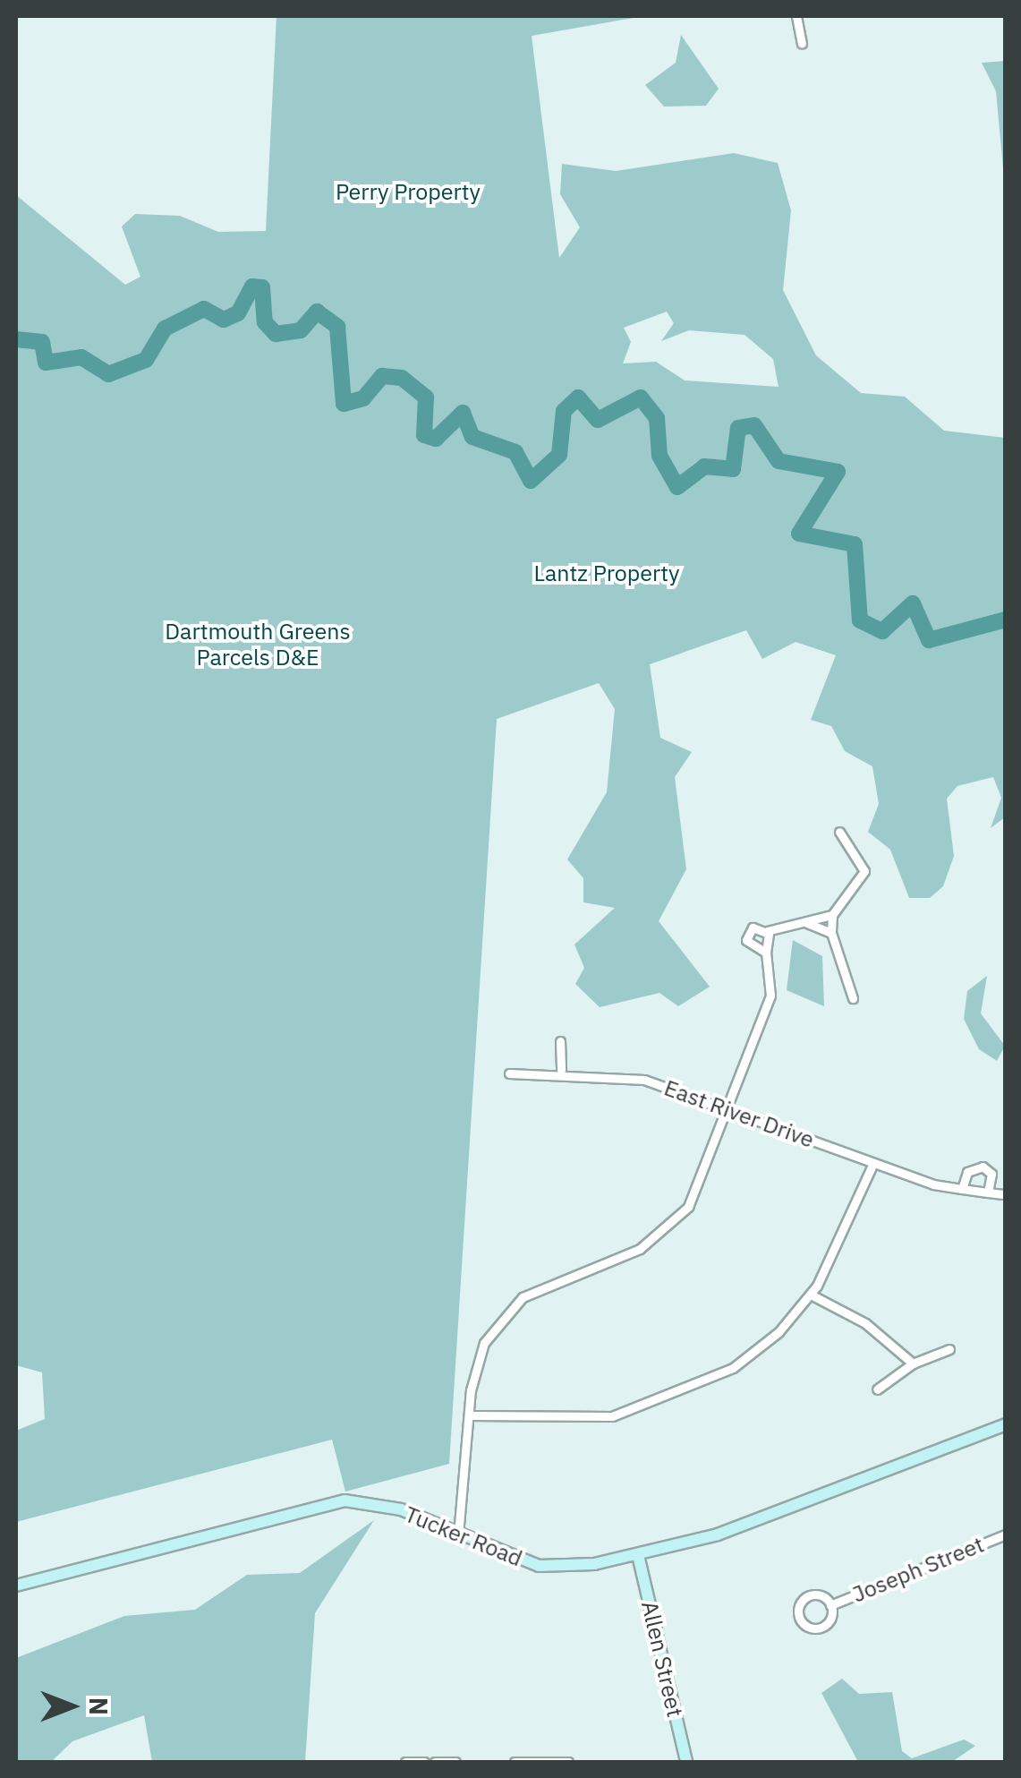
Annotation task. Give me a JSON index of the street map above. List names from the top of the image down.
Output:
{
  "streets": {
    "main road": ["Tucker Road", "Allen Street"],
    "street": ["East River Drive", "Joseph Street"]
  },
  "crossings": [
    ["Tucker Road", "Allen Street"]
  ],
  "parks": ["Perry Property", "Lantz Property", "Dartmouth Greens Parcels D&E"],
  "north": "right"
}
